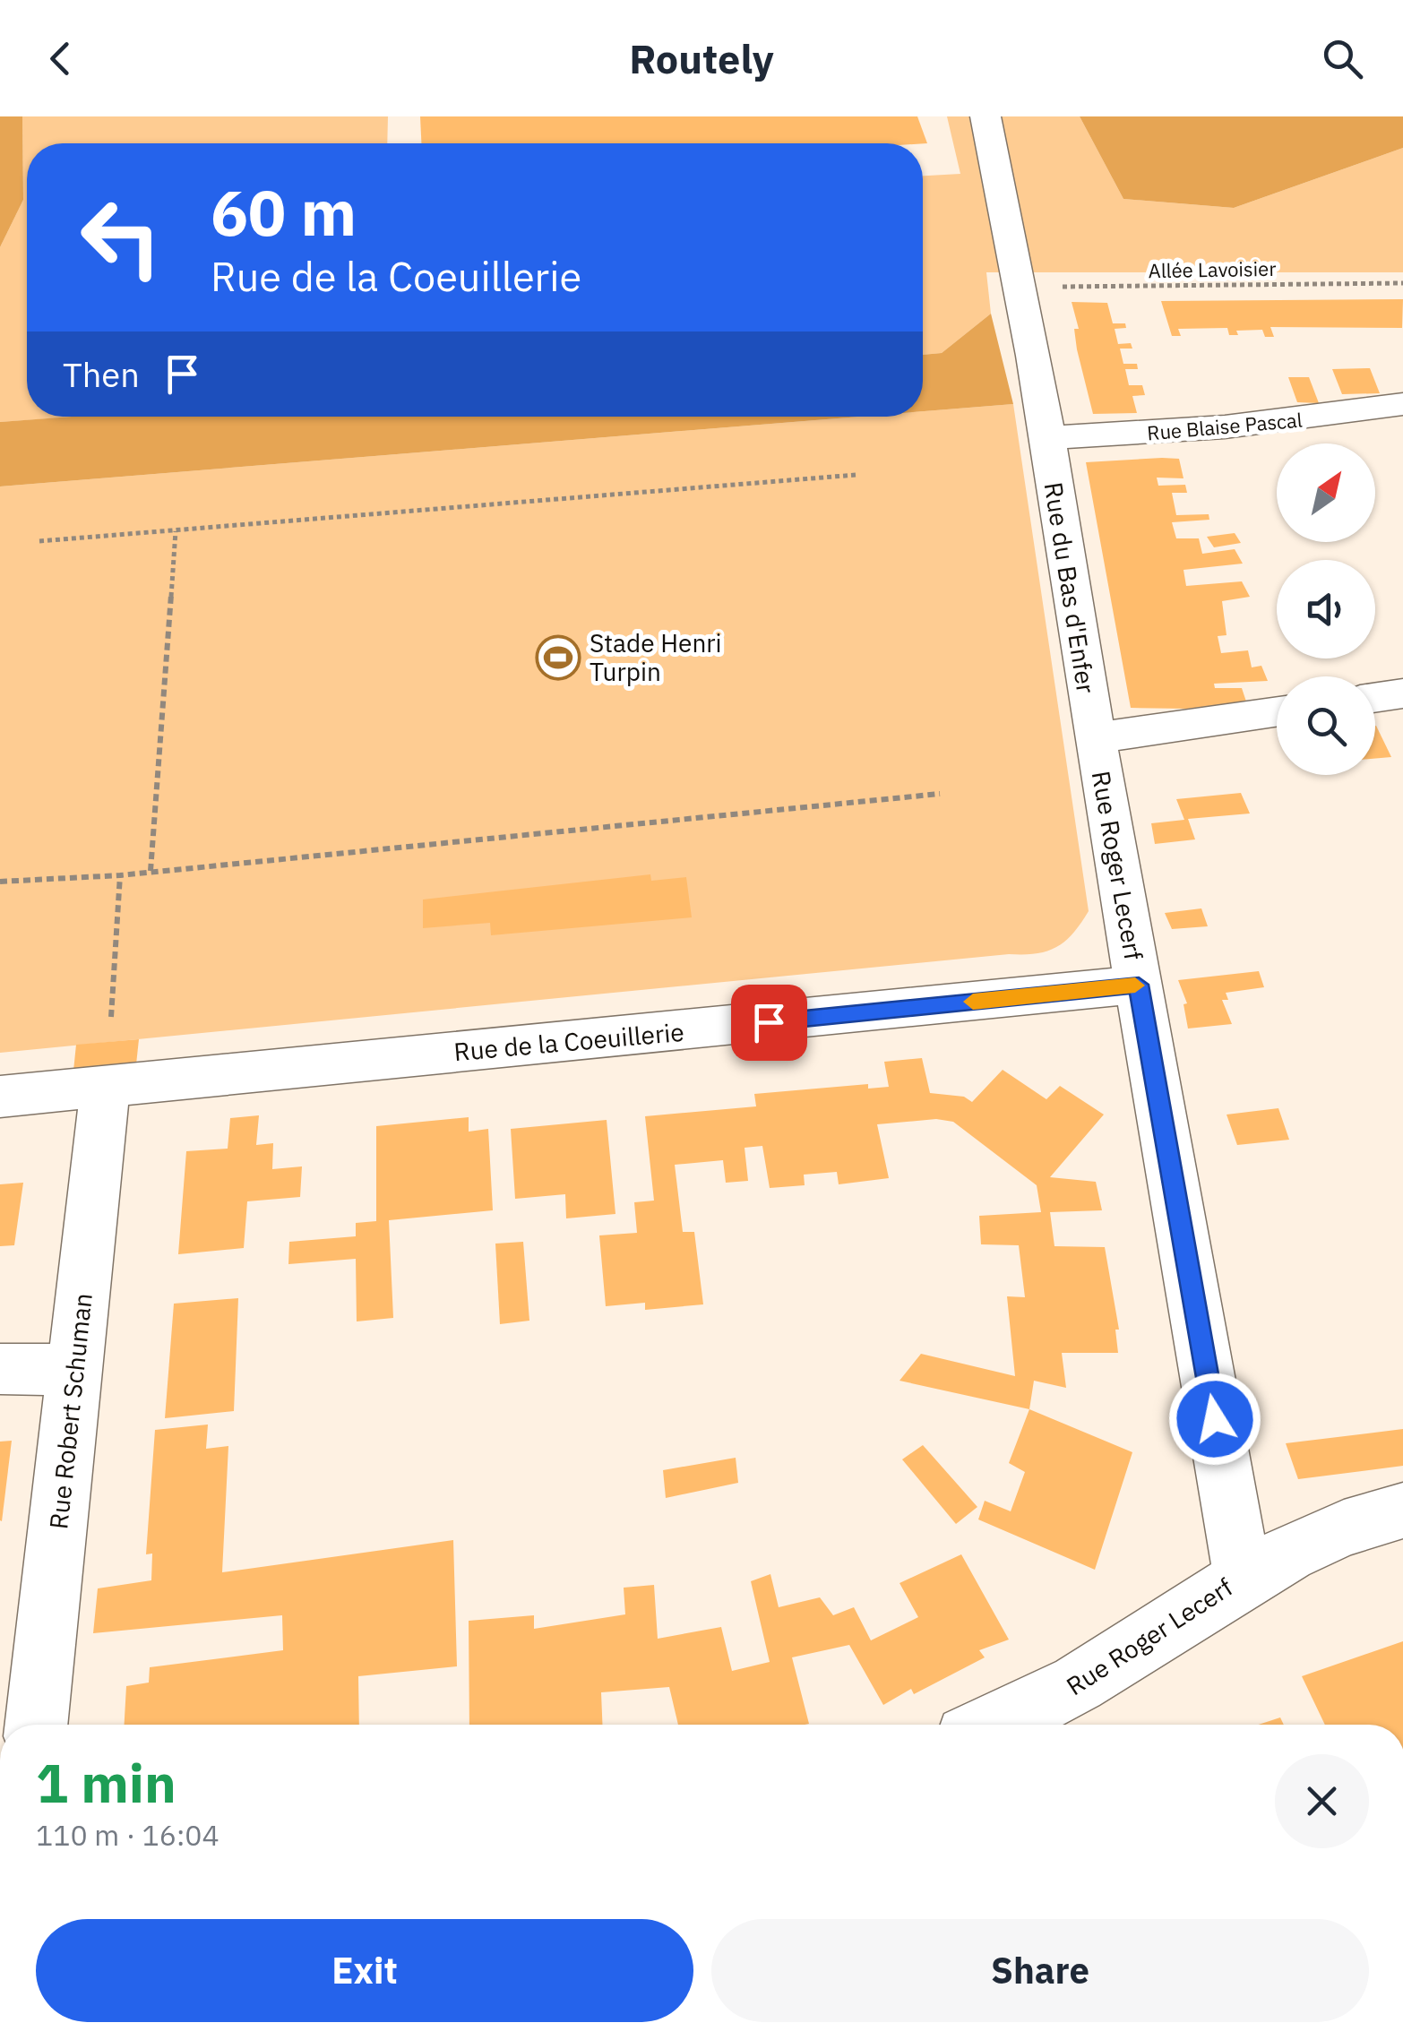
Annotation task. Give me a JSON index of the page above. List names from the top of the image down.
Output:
{
  "streets": {
    "street": [
      "Rue Blaise Pascal",
      "Rue du Bas d'Enfer",
      "Rue Roger Lecerf",
      "Rue de la Coeuillerie",
      "Rue Robert Schuman"
    ],
    "path": ["Allée Lavoisier"]
  },
  "crossings": [
    ["Allée Lavoisier", "Rue du Bas d'Enfer"],
    ["Rue Blaise Pascal", "Rue du Bas d'Enfer"],
    ["Rue du Bas d'Enfer", "Rue Roger Lecerf"],
    ["Rue Roger Lecerf", "Rue de la Coeuillerie"],
    ["Rue de la Coeuillerie", "Rue Robert Schuman"]
  ],
  "places": {
    "sports": ["Stade Henri Turpin"]
  },
  "north": "top right",
  "page": {
    "header": "Routely",
    "turn": ["60 m", "Rue de la Coeuillerie"],
    "then": "Then",
    "heading": ["1 min", "110 m · 16:04"],
    "buttons": ["Exit", "Share"]
  }
}
